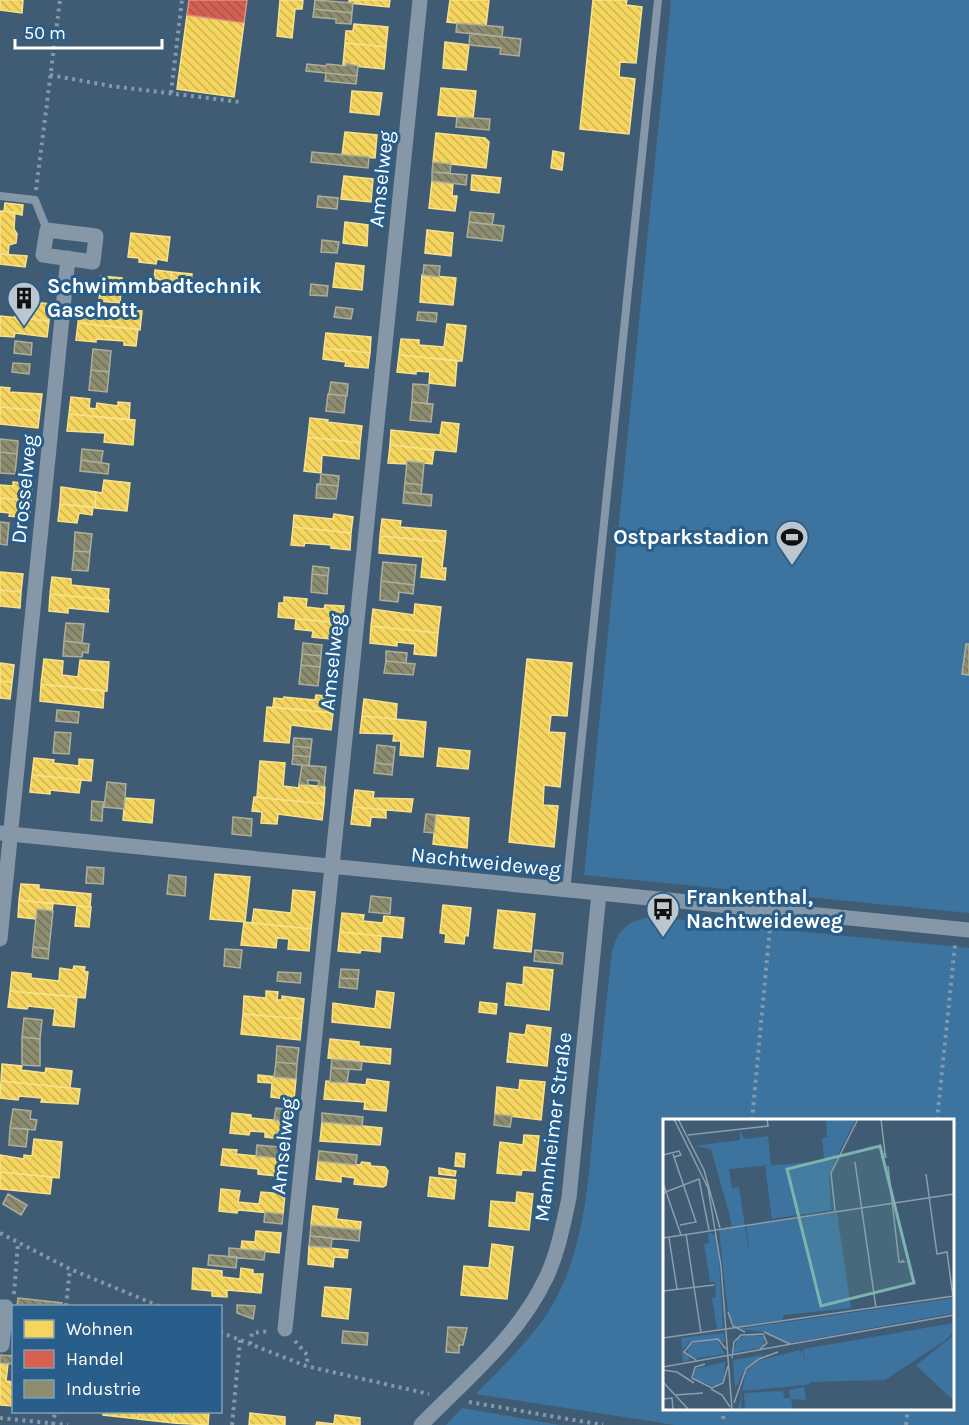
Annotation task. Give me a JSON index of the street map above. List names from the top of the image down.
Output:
{
  "streets": {
    "street": [
      "Amselweg",
      "Drosselweg",
      "Nachtweideweg",
      "Mannheimer Straße"
    ]
  },
  "crossings": [
    ["Amselweg", "Nachtweideweg"],
    ["Drosselweg", "Nachtweideweg"],
    ["Nachtweideweg", "Mannheimer Straße"]
  ],
  "places": {
    "building": ["Schwimmbadtechnik Gaschott"],
    "sports": ["Ostparkstadion"],
    "bus stop": ["Frankenthal, Nachtweideweg"]
  },
  "legend": ["Wohnen", "Handel", "Industrie"],
  "scale_bar": "50 m"
}
